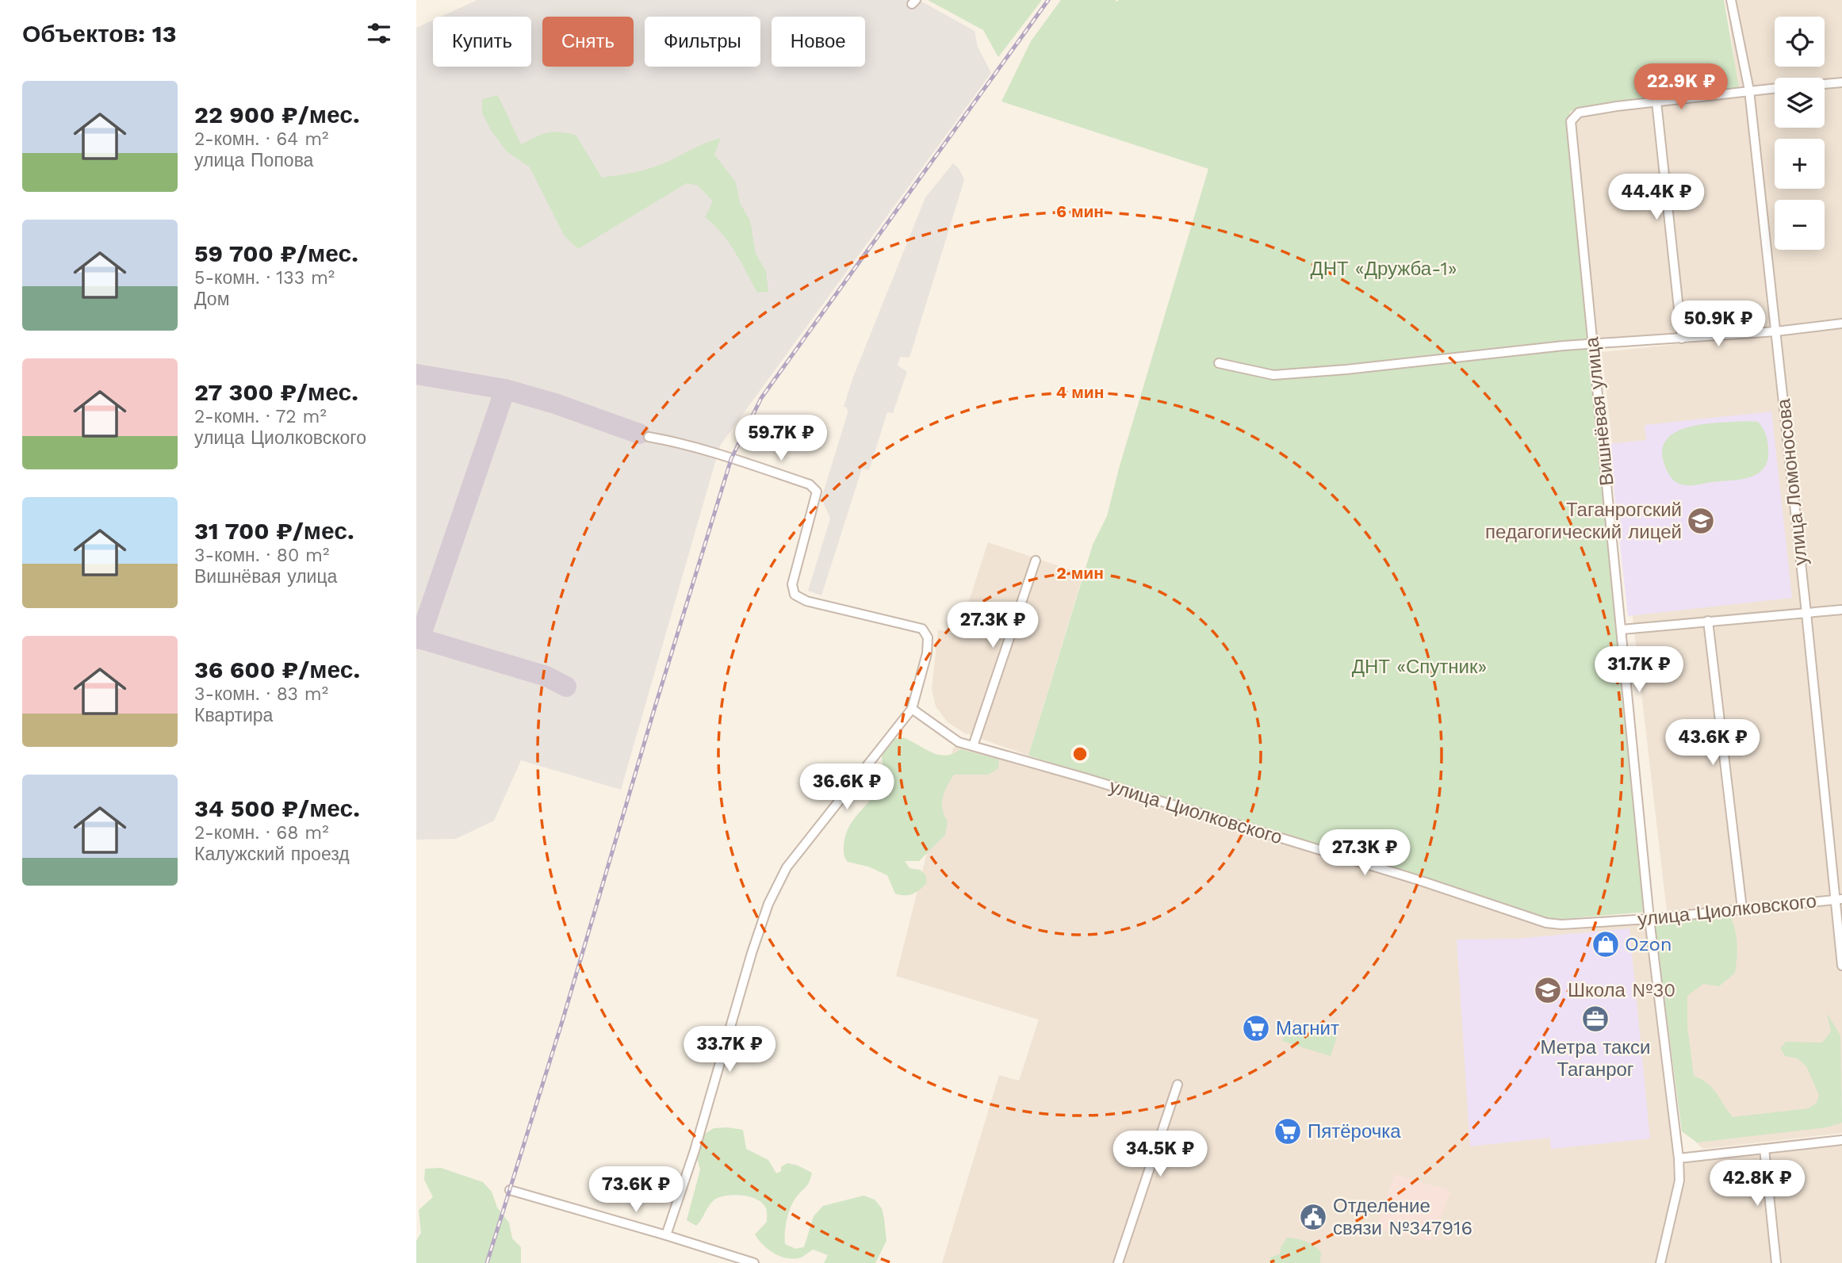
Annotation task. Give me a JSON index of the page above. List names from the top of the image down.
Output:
{
  "streets": {
    "street": ["Вишнёвая улица", "улица Ломоносова", "улица Циолковского"]
  },
  "crossings": [
    ["Вишнёвая улица", "улица Циолковского"],
    ["улица Ломоносова", "улица Циолковского"]
  ],
  "parks": ["ДНТ «Дружба-1»", "ДНТ «Спутник»"],
  "places": {
    "school or university": ["Таганрогский педагогический лицей", "Школа №30"],
    "shop": ["Ozon"],
    "office": ["Метра такси Таганрог"],
    "supermarket": ["Магнит", "Пятёрочка"],
    "public building": ["Отделение связи №347916"]
  },
  "page": {
    "heading": "Объектов: 13",
    "map_buttons": ["+", "−"],
    "chip": [
      "Купить",
      "Снять",
      "Фильтры",
      "Новое"
    ],
    "price": [
      "22.9K ₽",
      "44.4K ₽",
      "50.9K ₽",
      "59.7K ₽",
      "27.3K ₽",
      "31.7K ₽",
      "43.6K ₽",
      "36.6K ₽",
      "27.3K ₽",
      "33.7K ₽",
      "34.5K ₽",
      "42.8K ₽",
      "73.6K ₽"
    ],
    "list": [
      {
        "name": "22 900 ₽/мес.",
        "note": "2-комн. · 64 m² · улица Попова"
      },
      {
        "name": "59 700 ₽/мес.",
        "note": "5-комн. · 133 m² · Дом"
      },
      {
        "name": "27 300 ₽/мес.",
        "note": "2-комн. · 72 m² · улица Циолковского"
      },
      {
        "name": "31 700 ₽/мес.",
        "note": "3-комн. · 80 m² · Вишнёвая улица"
      },
      {
        "name": "36 600 ₽/мес.",
        "note": "3-комн. · 83 m² · Квартира"
      },
      {
        "name": "34 500 ₽/мес.",
        "note": "2-комн. · 68 m² · Калужский проезд"
      }
    ]
  },
  "rings": ["6 мин", "4 мин", "2 мин"]
}
